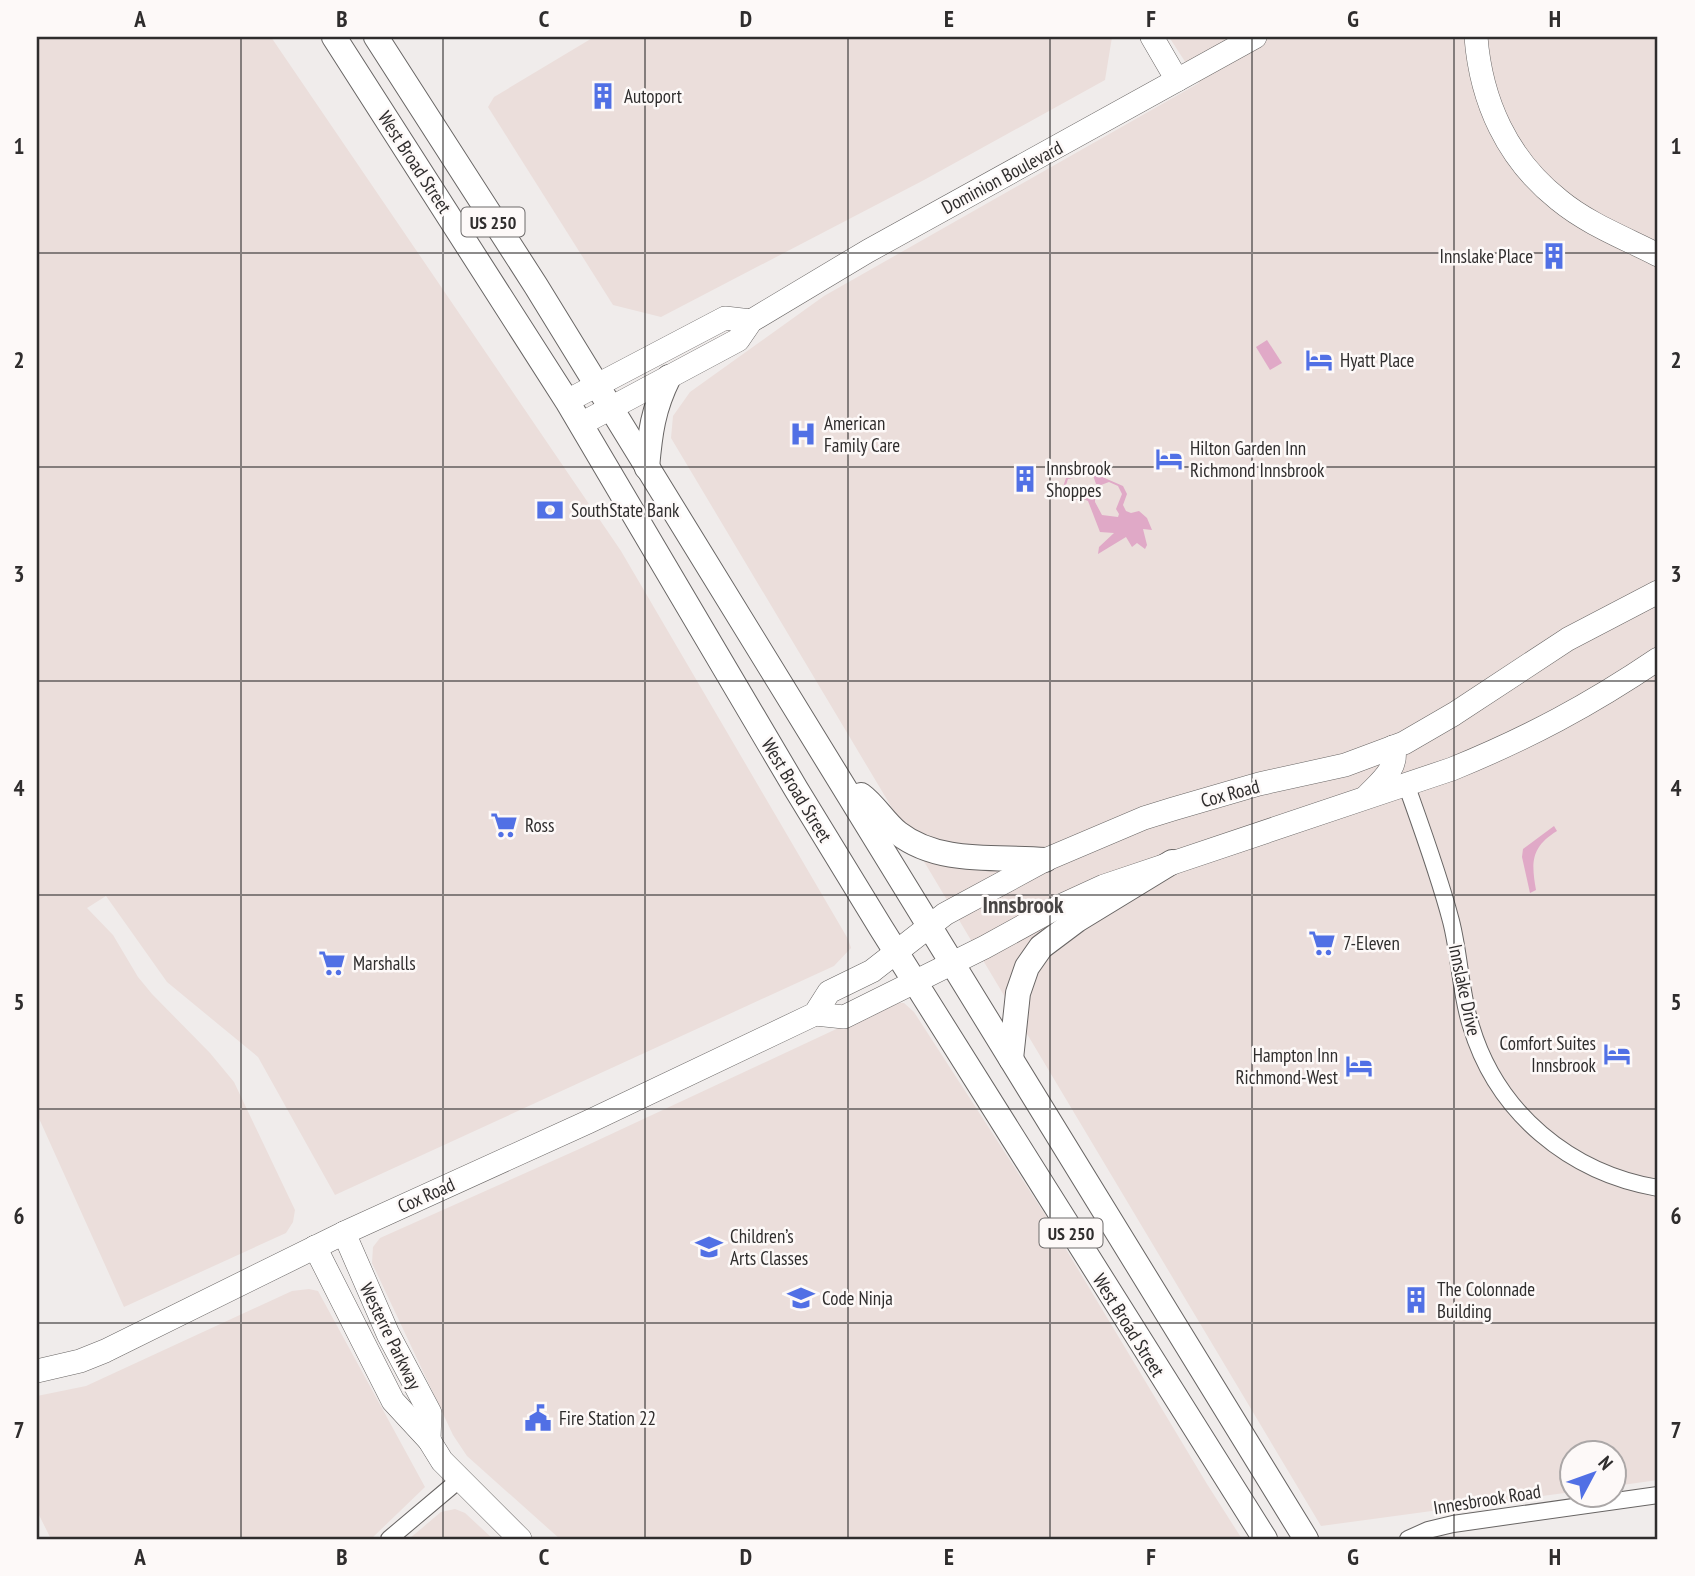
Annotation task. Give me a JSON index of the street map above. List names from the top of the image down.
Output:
{
  "streets": {
    "main road": [
      "West Broad Street",
      "Dominion Boulevard",
      "US 250",
      "Cox Road",
      "Westerre Parkway"
    ],
    "street": ["Innslake Drive", "Innesbrook Road"]
  },
  "crossings": [
    ["West Broad Street", "Dominion Boulevard"],
    ["West Broad Street", "Cox Road"],
    ["Cox Road", "Innslake Drive"],
    ["Cox Road", "Westerre Parkway"]
  ],
  "districts": ["Innsbrook"],
  "places": {
    "building": [
      "Autoport",
      "Innslake Place",
      "Innsbrook Shoppes",
      "The Colonnade Building"
    ],
    "hotel": [
      "Hyatt Place",
      "Hilton Garden Inn Richmond Innsbrook",
      "Comfort Suites Innsbrook",
      "Hampton Inn Richmond-West"
    ],
    "hospital": ["American Family Care"],
    "bank": ["SouthState Bank"],
    "supermarket": ["Ross", "7-Eleven", "Marshalls"],
    "school or university": ["Children’s Arts Classes", "Code Ninja"],
    "public building": ["Fire Station 22"]
  },
  "north": "top right",
  "grid": {
    "columns": [
      "A",
      "B",
      "C",
      "D",
      "E",
      "F",
      "G",
      "H"
    ],
    "rows": [
      "1",
      "2",
      "3",
      "4",
      "5",
      "6",
      "7"
    ]
  }
}
